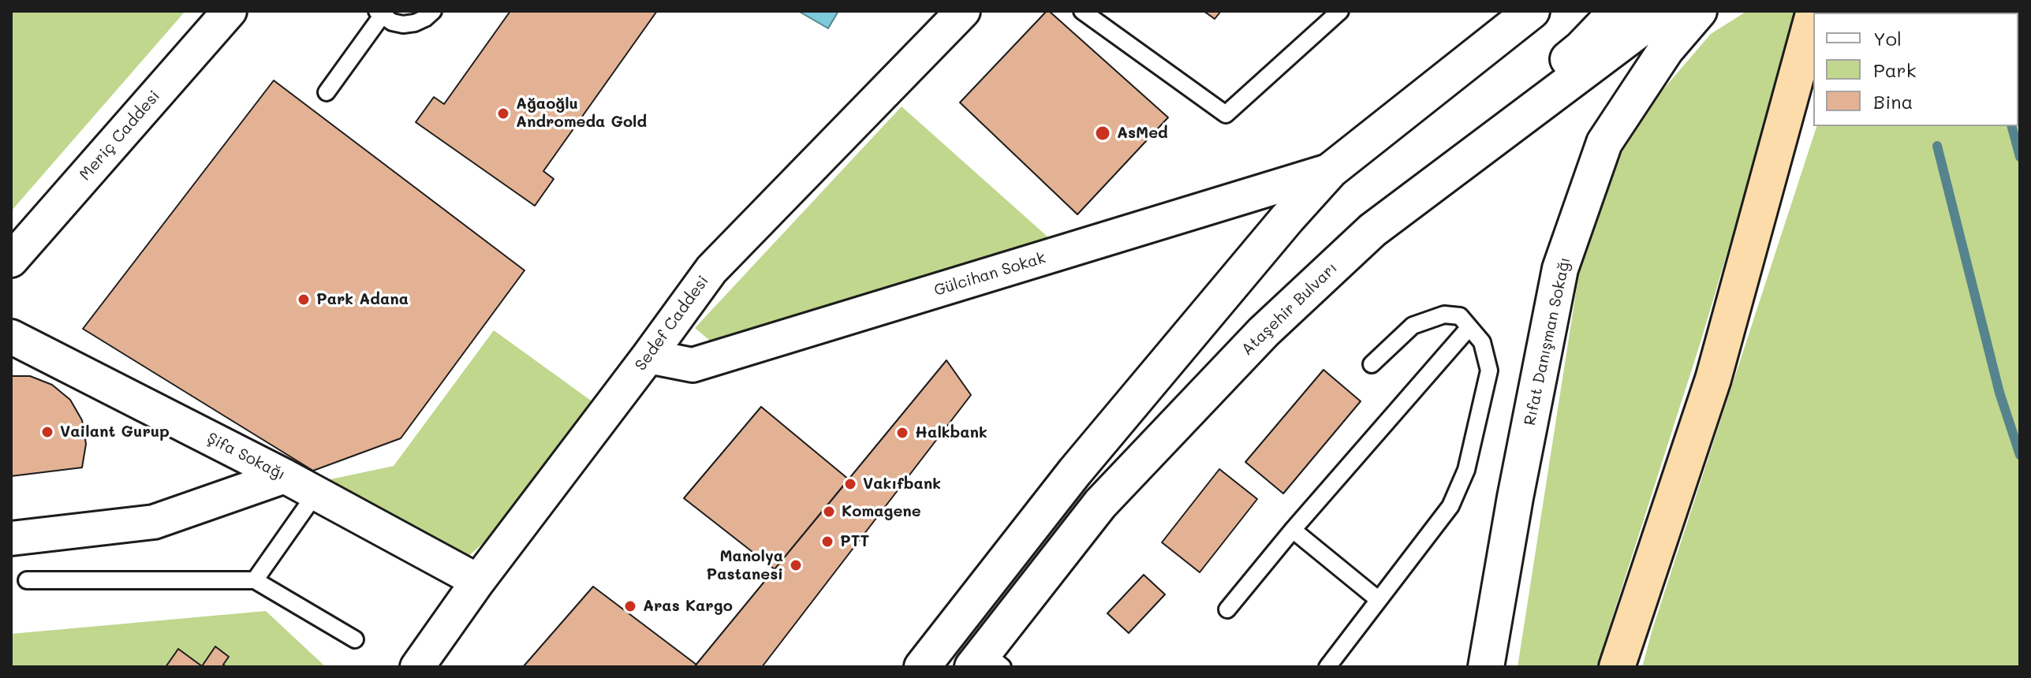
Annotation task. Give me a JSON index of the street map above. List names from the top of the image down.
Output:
{
  "streets": {
    "main road": ["Ataşehir Bulvarı", "Rıfat Danışman Sokağı"],
    "street": [
      "Meriç Caddesi",
      "Gülcihan Sokak",
      "Sedef Caddesi",
      "Şifa Sokağı"
    ]
  },
  "crossings": [
    ["Gülcihan Sokak", "Sedef Caddesi"],
    ["Sedef Caddesi", "Şifa Sokağı"]
  ],
  "places": [
    "Ağaoğlu Andromeda Gold",
    "AsMed",
    "Park Adana",
    "Vailant Gurup",
    "Halkbank",
    "Vakıfbank",
    "Komagene",
    "PTT",
    "Manolya Pastanesi",
    "Aras Kargo"
  ],
  "legend": ["Yol", "Park", "Bina"]
}
